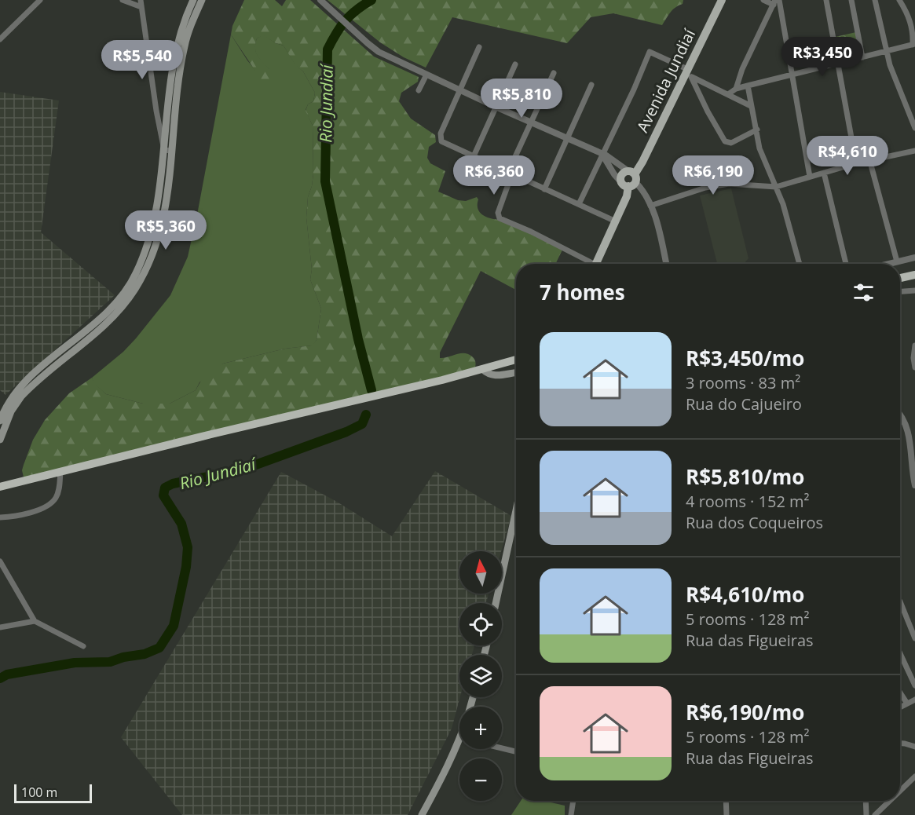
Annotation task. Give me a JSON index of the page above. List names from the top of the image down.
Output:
{
  "streets": {
    "main road": ["Avenida Jundiaí"]
  },
  "water": ["Rio Jundiaí"],
  "scale_bar": "100 m",
  "north": "top",
  "page": {
    "price": [
      "R$3,450",
      "R$5,540",
      "R$5,810",
      "R$4,610",
      "R$6,360",
      "R$6,190",
      "R$5,360"
    ],
    "heading": "7 homes",
    "list": [
      {
        "name": "R$3,450/mo",
        "note": "3 rooms · 83 m² · Rua do Cajueiro"
      },
      {
        "name": "R$5,810/mo",
        "note": "4 rooms · 152 m² · Rua dos Coqueiros"
      },
      {
        "name": "R$4,610/mo",
        "note": "5 rooms · 128 m² · Rua das Figueiras"
      },
      {
        "name": "R$6,190/mo",
        "note": "5 rooms · 128 m² · Rua das Figueiras"
      }
    ],
    "map_buttons": ["+", "−"],
    "scale": "100 m"
  }
}
